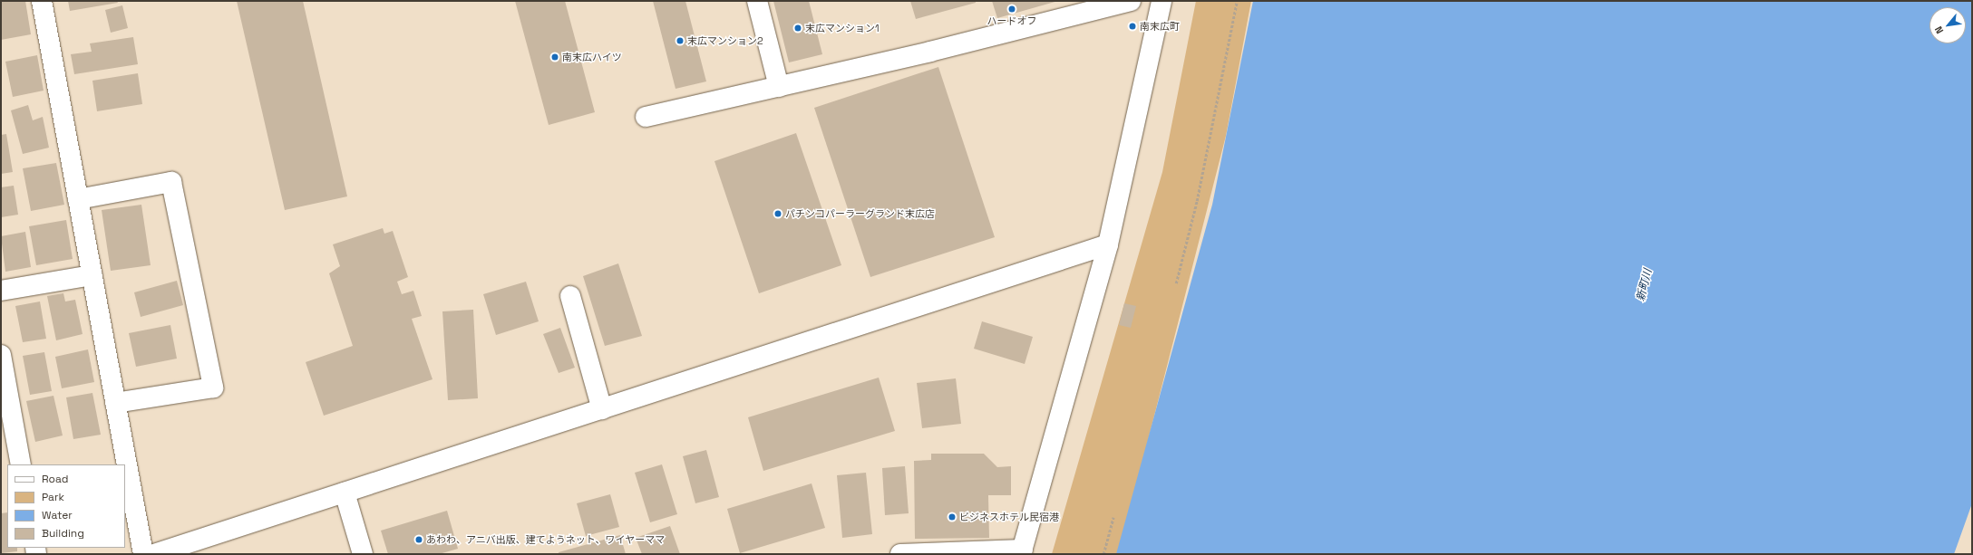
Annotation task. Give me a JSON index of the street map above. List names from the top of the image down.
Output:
{
  "water": ["新町川"],
  "places": [
    "ハードオフ",
    "南末広町",
    "末広マンション1",
    "末広マンション2",
    "南末広ハイツ",
    "パチンコパーラーグランド末広店",
    "ビジネスホテル民宿港",
    "あわわ、アニバ出版、建てようネット、ワイヤーママ"
  ],
  "legend": [
    "Road",
    "Park",
    "Water",
    "Building"
  ],
  "north": "bottom left"
}
